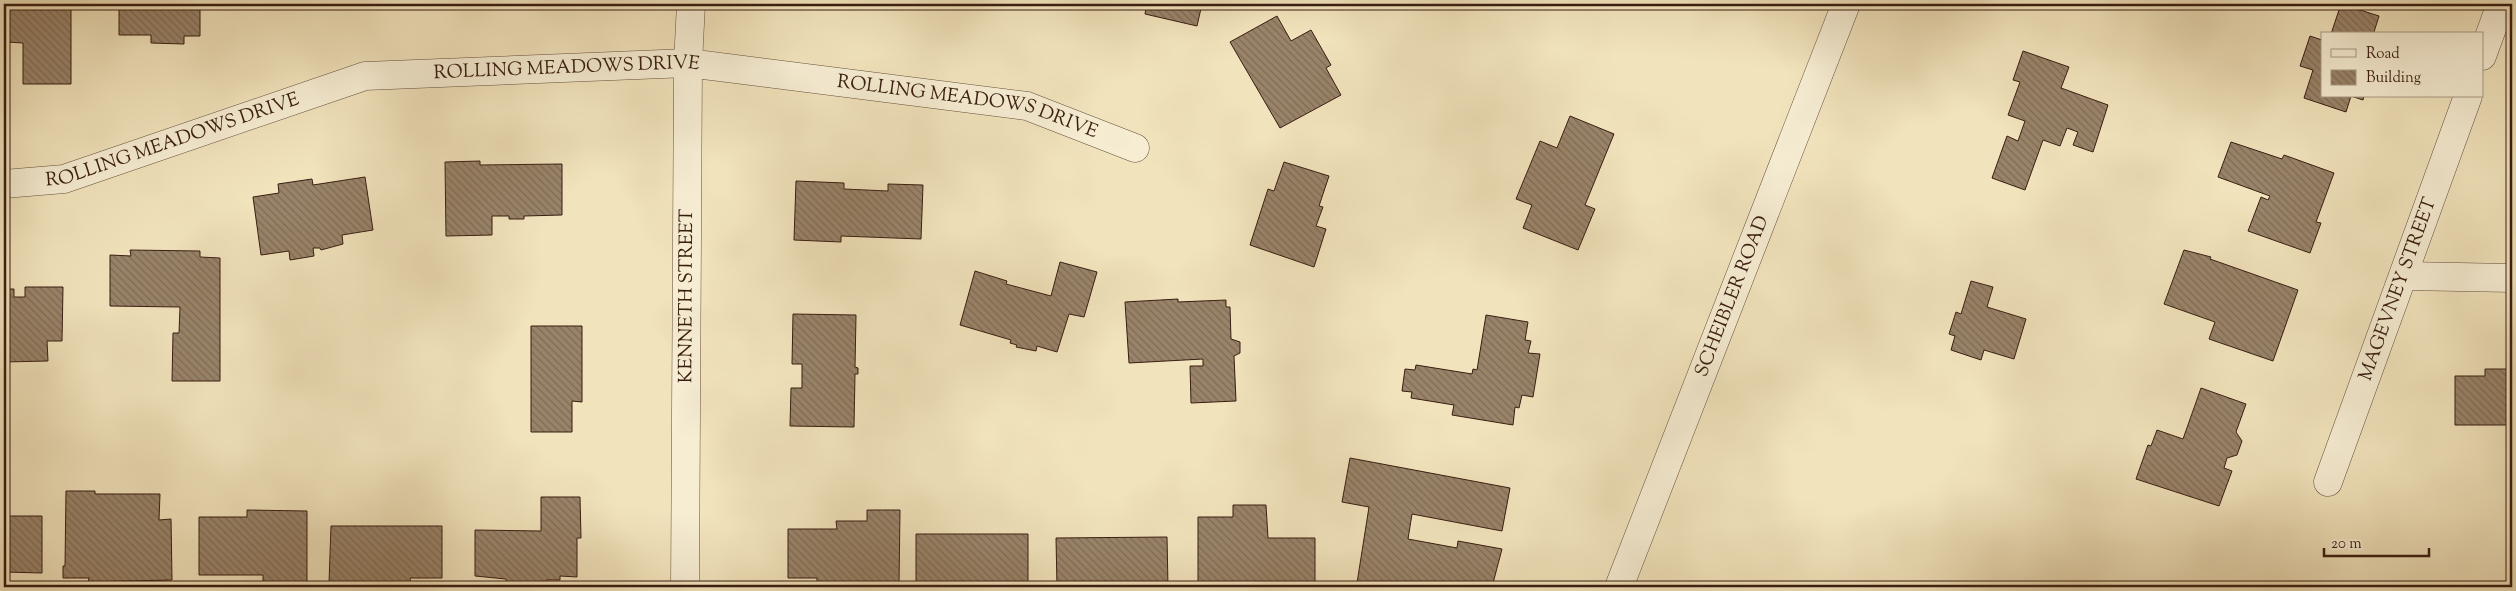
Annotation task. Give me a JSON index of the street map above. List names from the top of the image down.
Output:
{
  "streets": {
    "street": [
      "ROLLING MEADOWS DRIVE",
      "MAGEVNEY STREET",
      "KENNETH STREET",
      "SCHEIBLER ROAD"
    ]
  },
  "crossings": [
    ["ROLLING MEADOWS DRIVE", "KENNETH STREET"]
  ],
  "legend": ["Road", "Building"],
  "scale_bar": "20 m"
}
